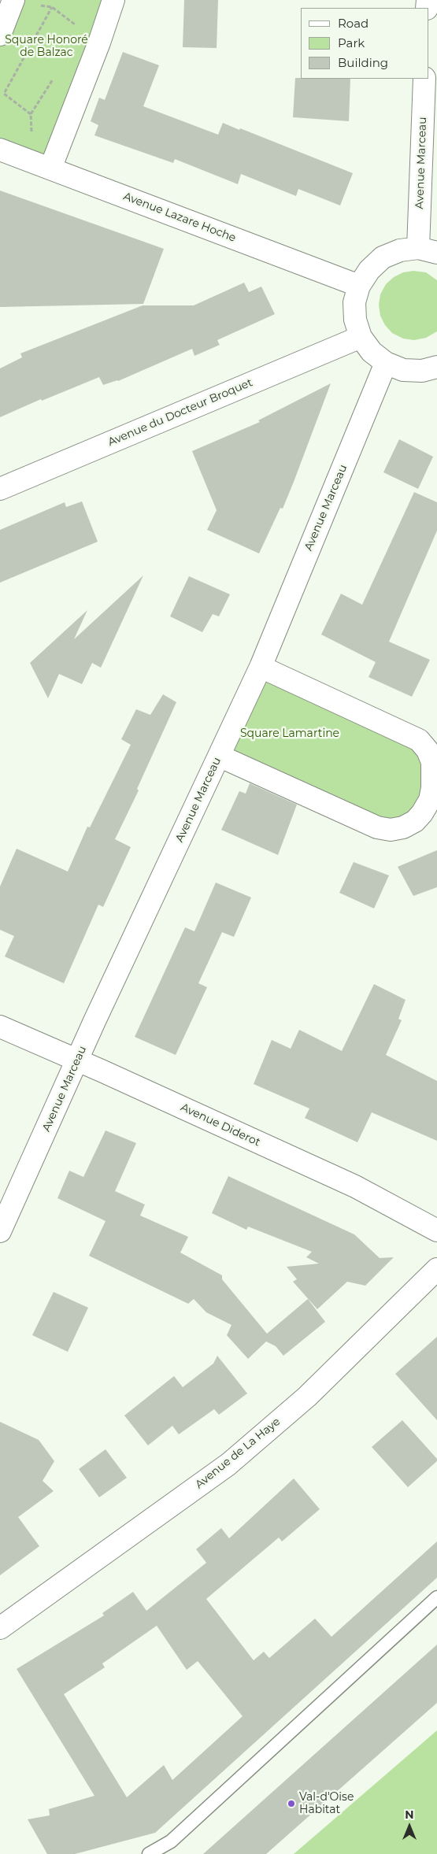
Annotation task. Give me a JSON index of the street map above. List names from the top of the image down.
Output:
{
  "streets": {
    "street": [
      "Avenue Marceau",
      "Avenue Lazare Hoche",
      "Avenue du Docteur Broquet",
      "Avenue Diderot",
      "Avenue de La Haye"
    ]
  },
  "crossings": [
    ["Avenue Marceau", "Avenue Diderot"]
  ],
  "parks": ["Square Honoré de Balzac", "Square Lamartine"],
  "places": ["Val-d'Oise Habitat"],
  "legend": ["Road", "Park", "Building"],
  "north": "top"
}
